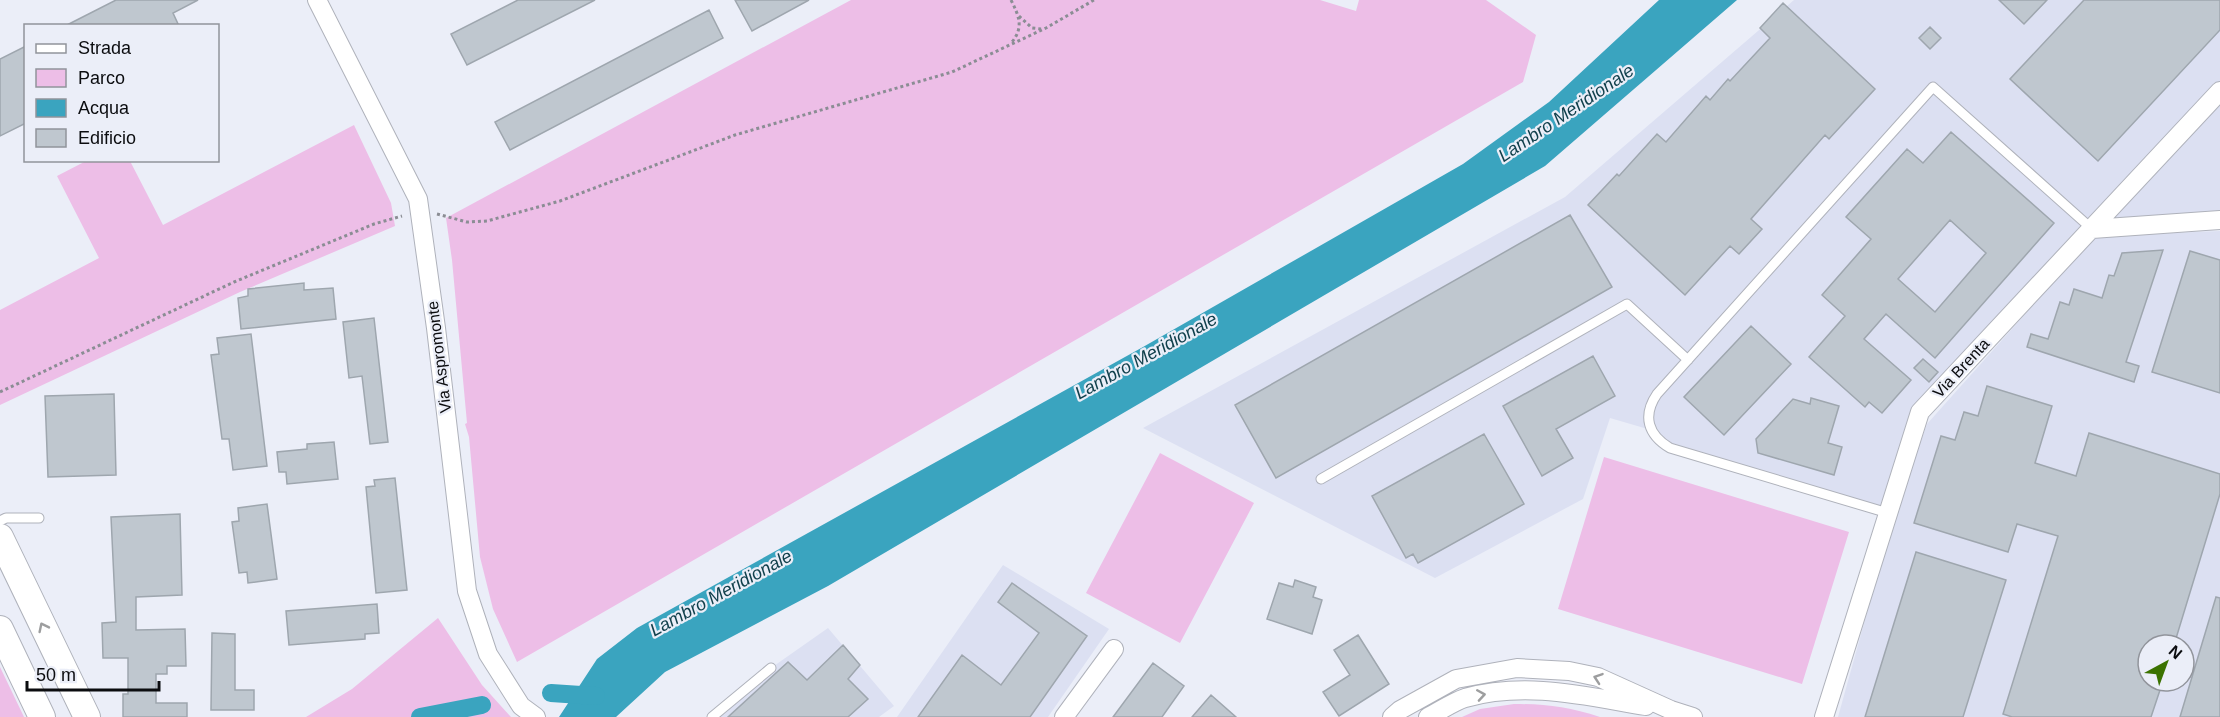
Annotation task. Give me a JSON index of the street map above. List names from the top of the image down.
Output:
{
  "streets": {
    "street": ["Via Aspromonte", "Via Brenta"]
  },
  "water": ["Lambro Meridionale"],
  "legend": [
    "Strada",
    "Parco",
    "Acqua",
    "Edificio"
  ],
  "scale_bar": "50 m",
  "north": "top right"
}
